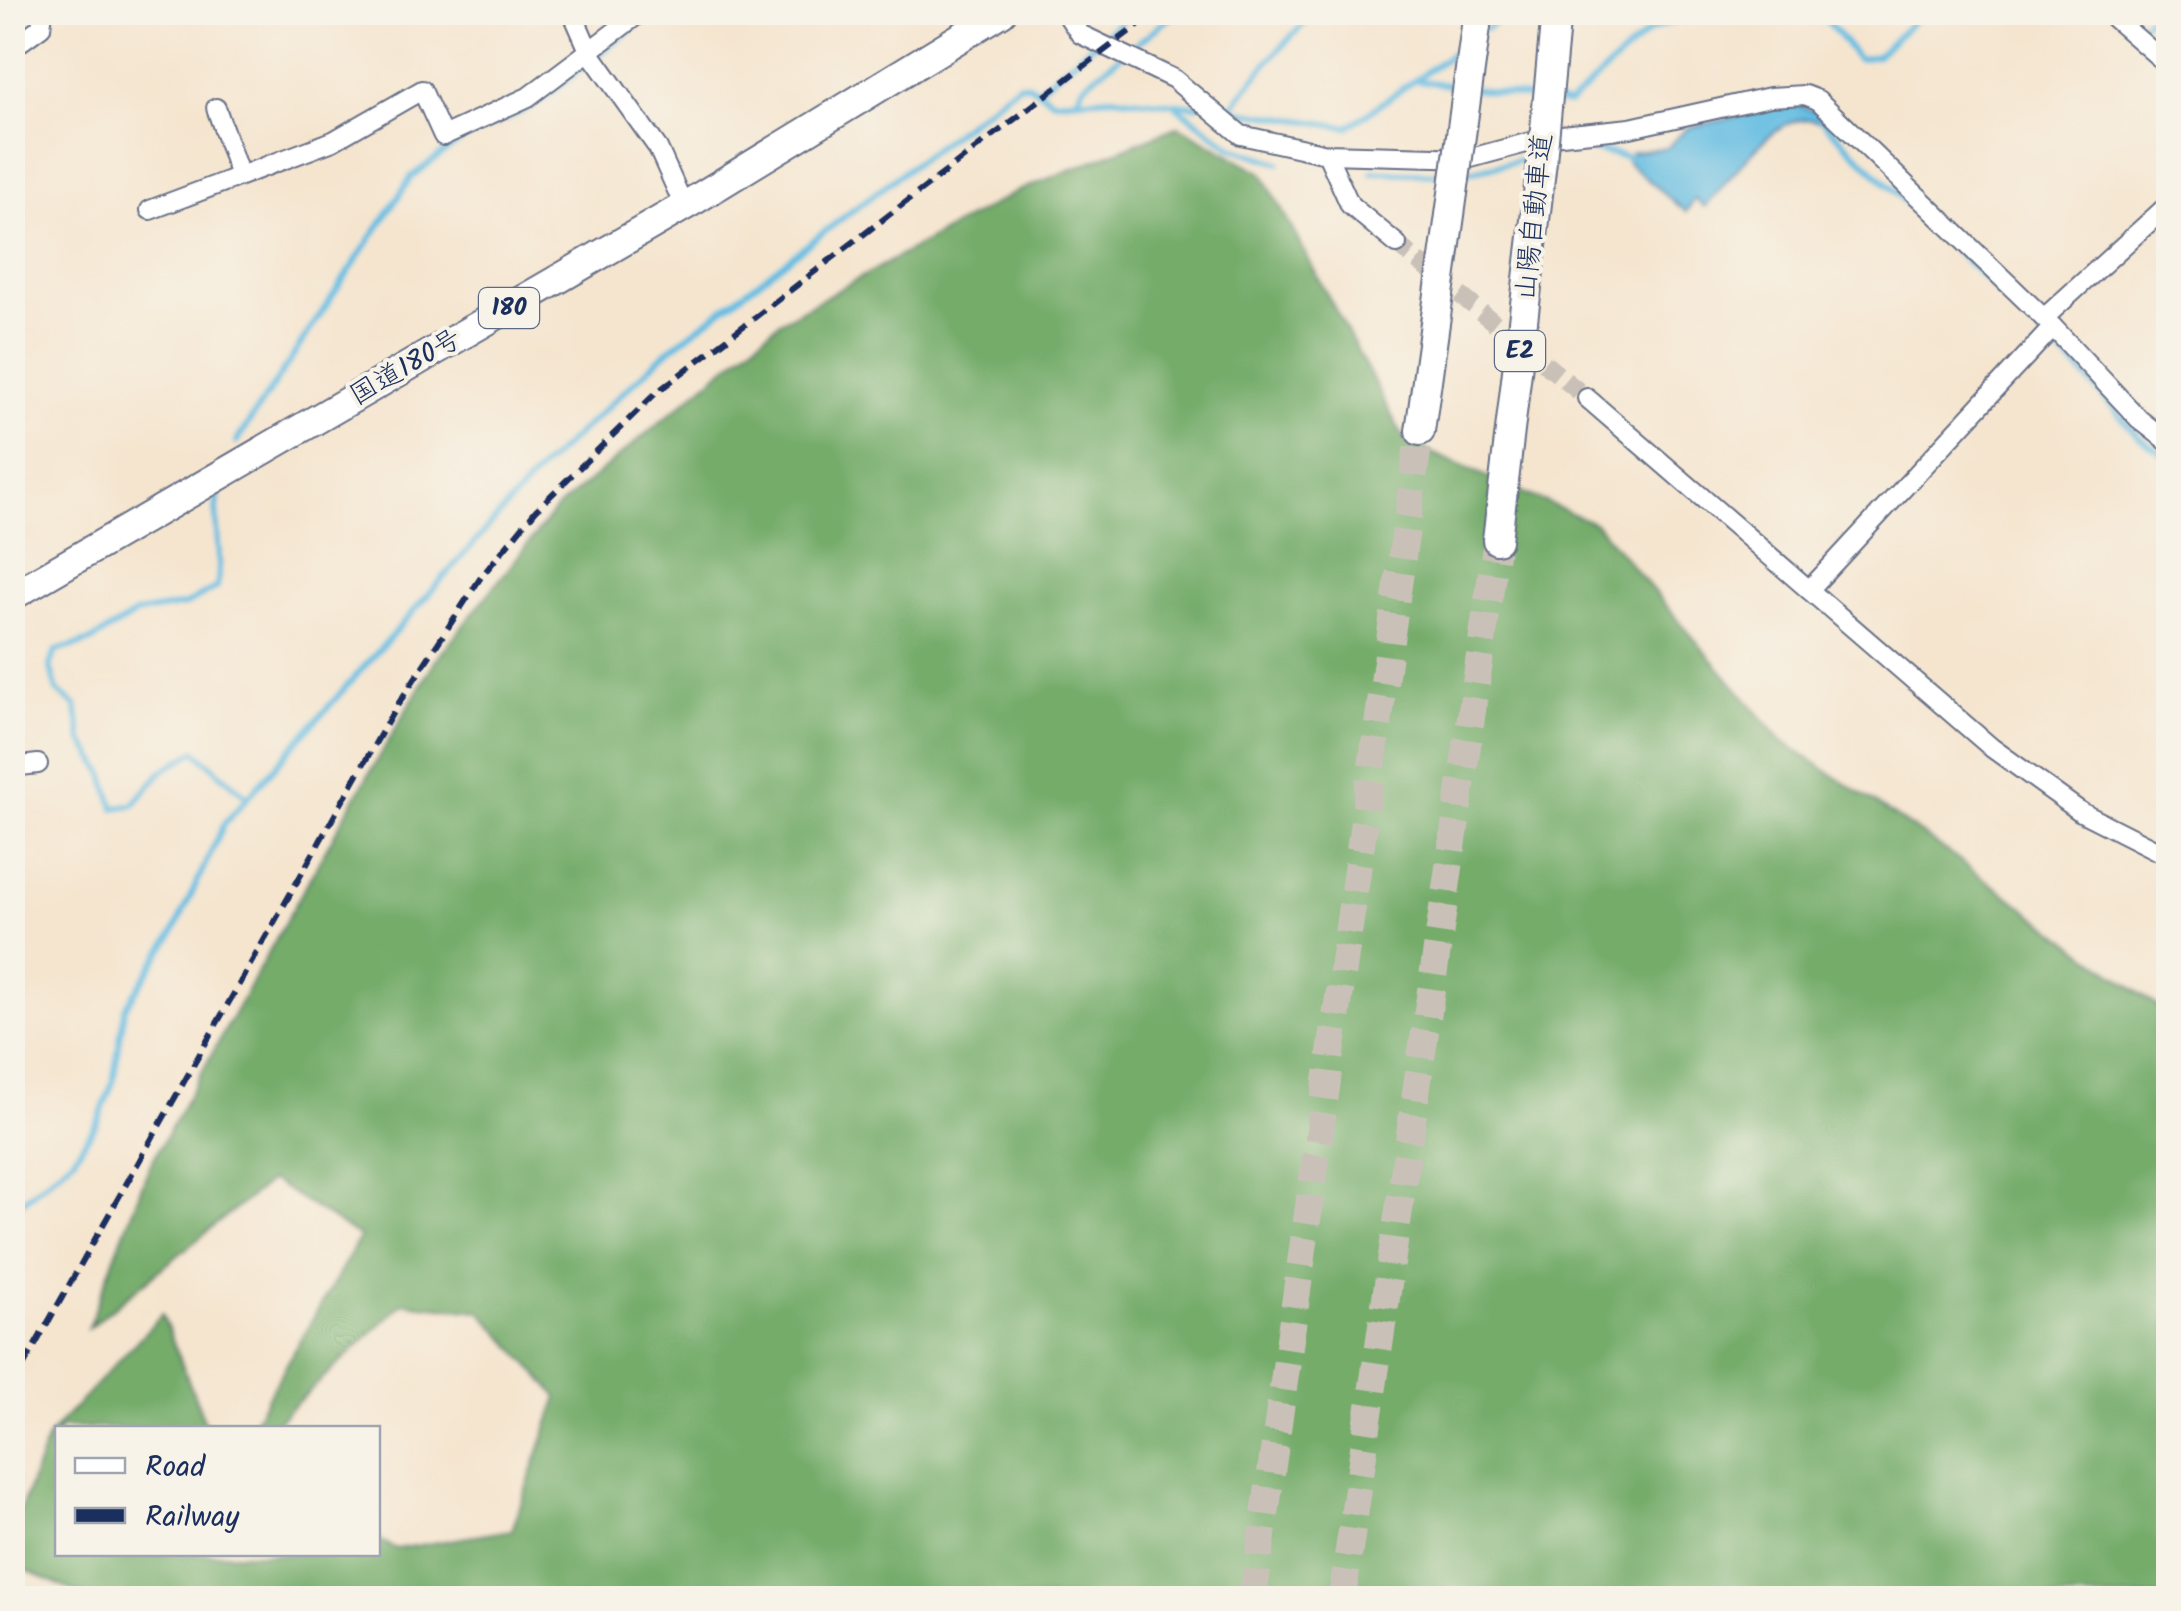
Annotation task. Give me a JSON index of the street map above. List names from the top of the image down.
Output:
{
  "streets": {
    "highway": [
      "山陽自動車道",
      "180",
      "E2",
      "国道180号"
    ]
  },
  "legend": ["Road", "Railway"]
}
